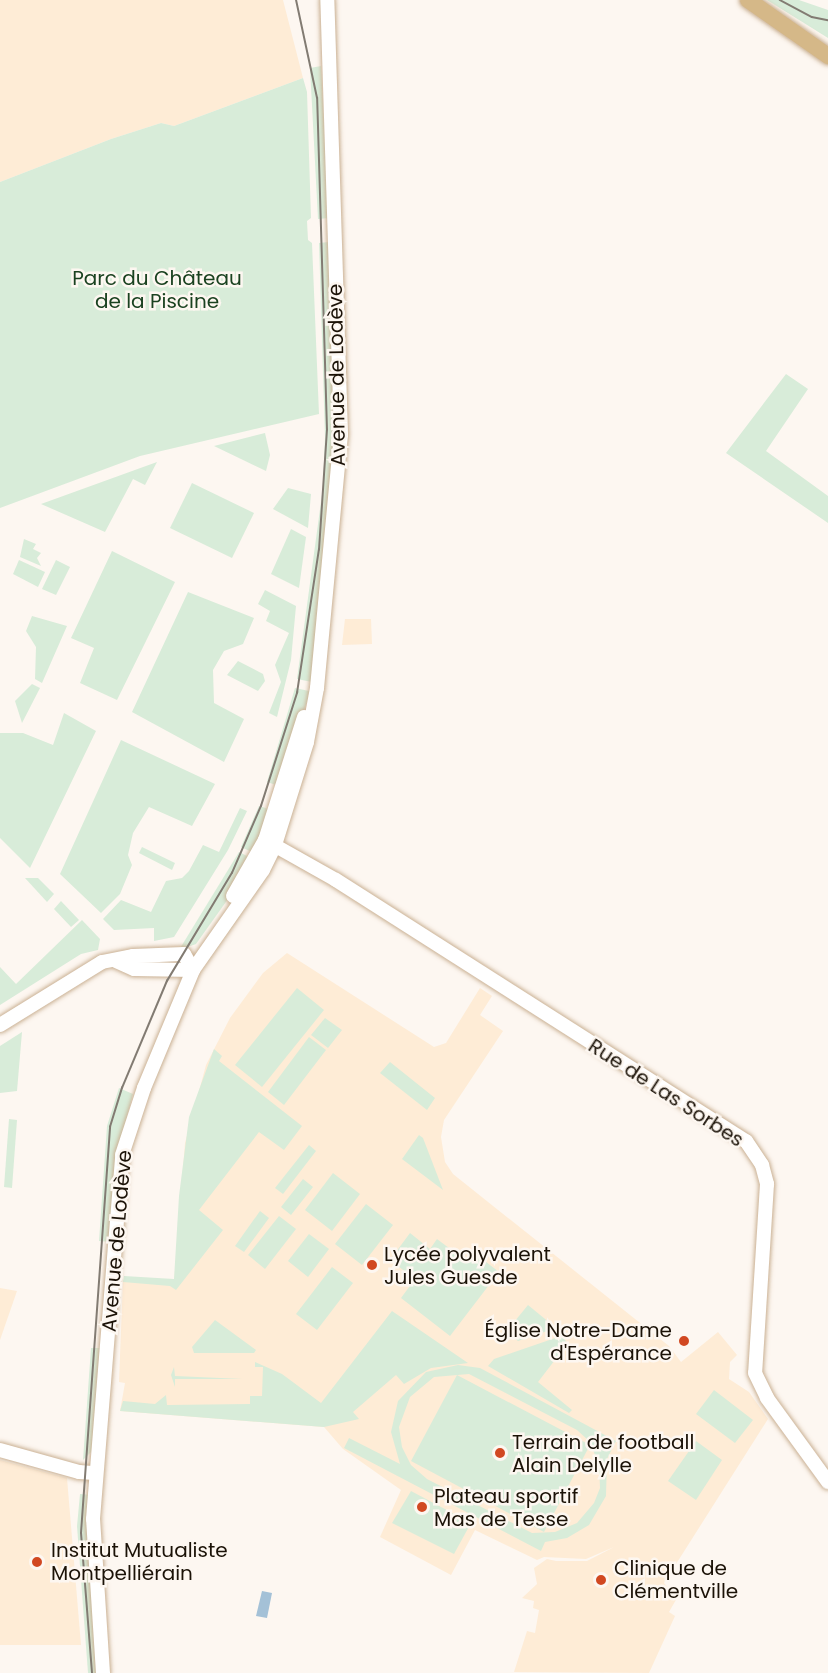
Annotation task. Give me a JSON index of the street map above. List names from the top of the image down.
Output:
{
  "streets": {
    "street": ["Avenue de Lodève", "Rue de Las Sorbes"]
  },
  "crossings": [
    ["Avenue de Lodève", "Rue de Las Sorbes"]
  ],
  "parks": ["Parc du Château de la Piscine"],
  "places": [
    "Lycée polyvalent Jules Guesde",
    "Église Notre-Dame d'Espérance",
    "Terrain de football Alain Delylle",
    "Plateau sportif Mas de Tesse",
    "Institut Mutualiste Montpelliérain",
    "Clinique de Clémentville"
  ]
}
